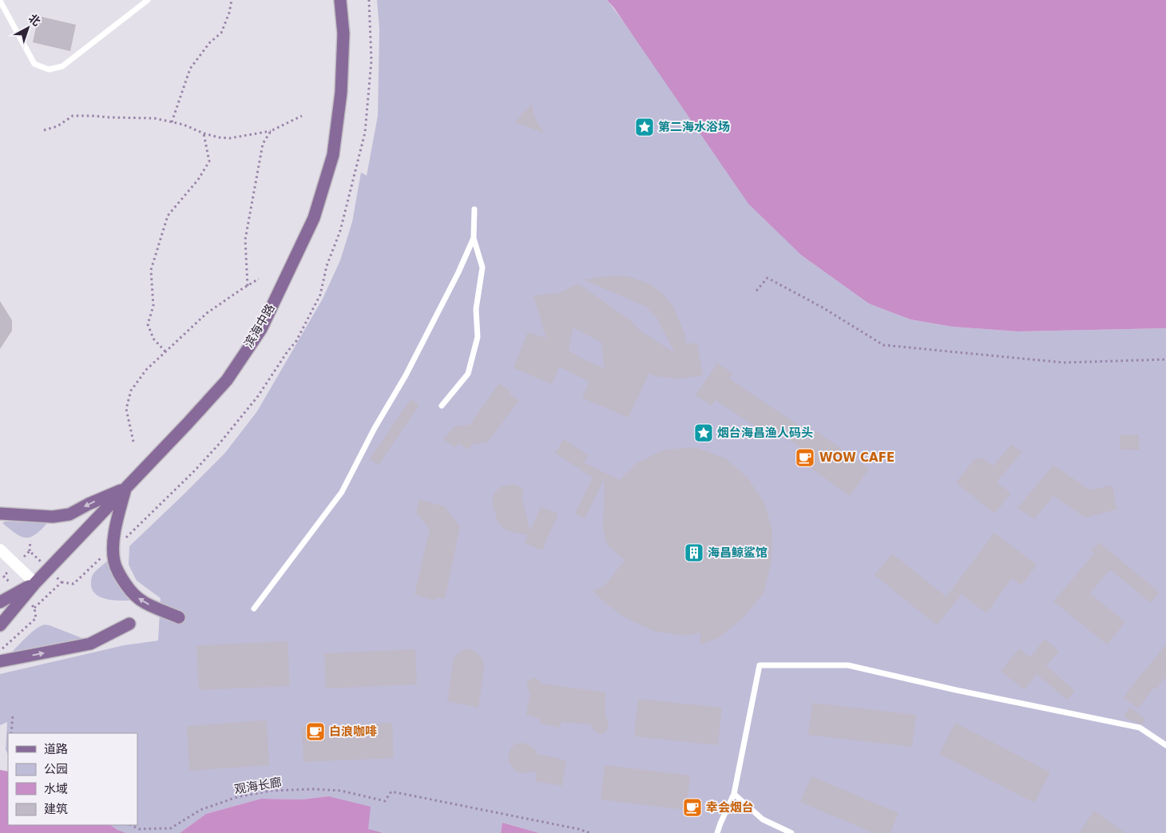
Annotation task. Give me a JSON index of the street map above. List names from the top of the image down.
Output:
{
  "streets": {
    "main road": ["滨海中路"],
    "path": ["观海长廊"]
  },
  "places": {
    "place": ["第二海水浴场", "烟台海昌渔人码头"],
    "cafe": ["WOW CAFE", "白浪咖啡", "幸会烟台"],
    "building": ["海昌鲸鲨馆"]
  },
  "legend": [
    "道路",
    "公园",
    "水域",
    "建筑"
  ],
  "north": "top right"
}
